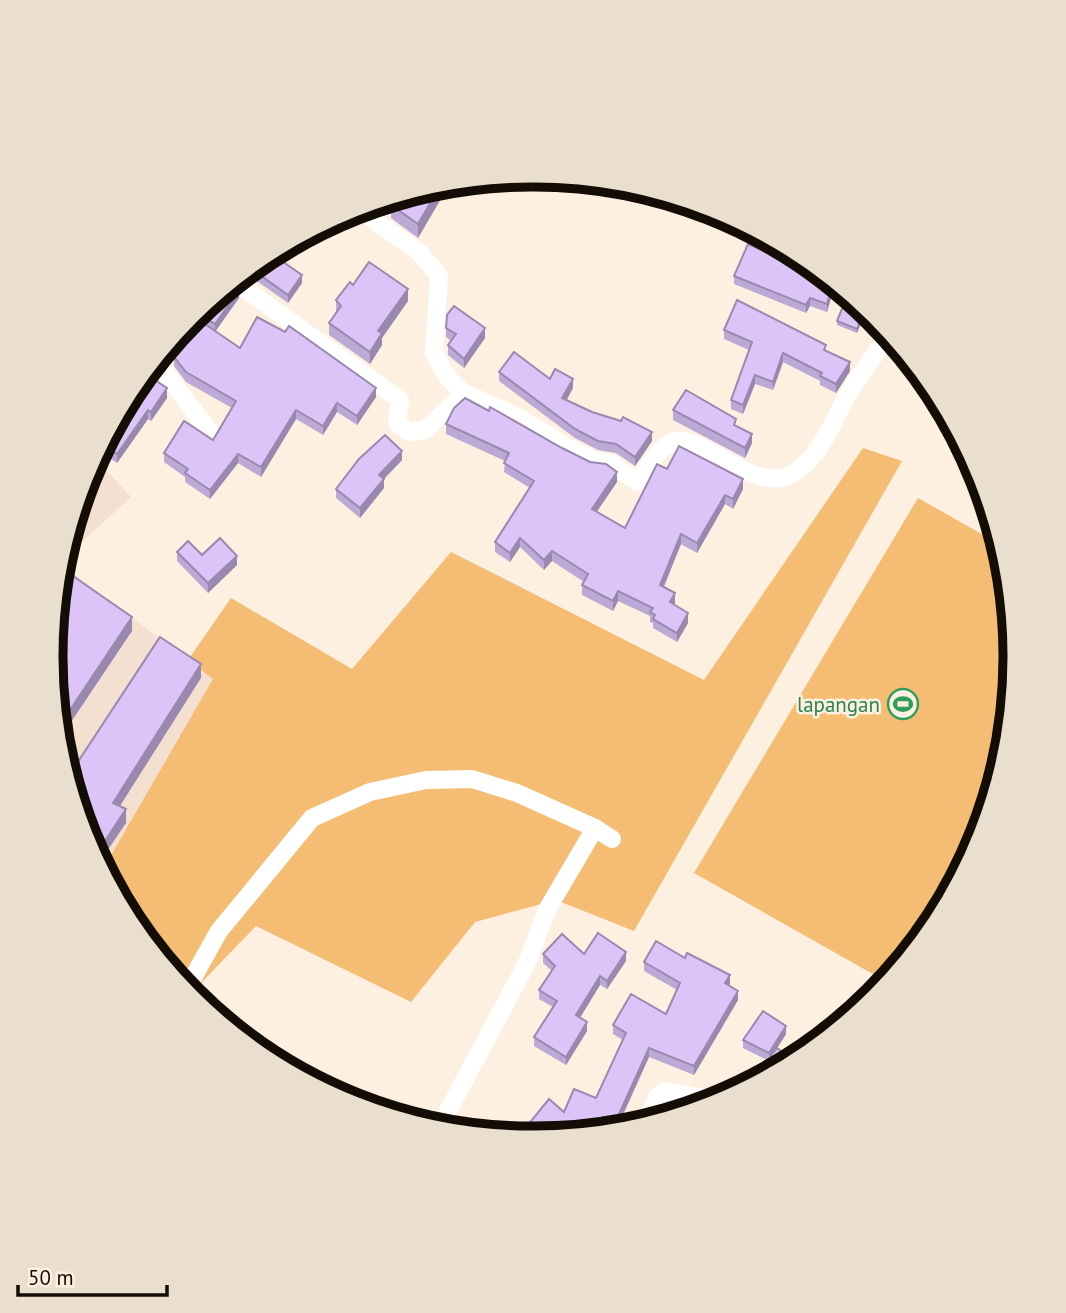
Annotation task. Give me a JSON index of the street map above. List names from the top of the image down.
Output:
{
  "places": {
    "sports": ["lapangan"]
  },
  "scale_bar": "50 m"
}
